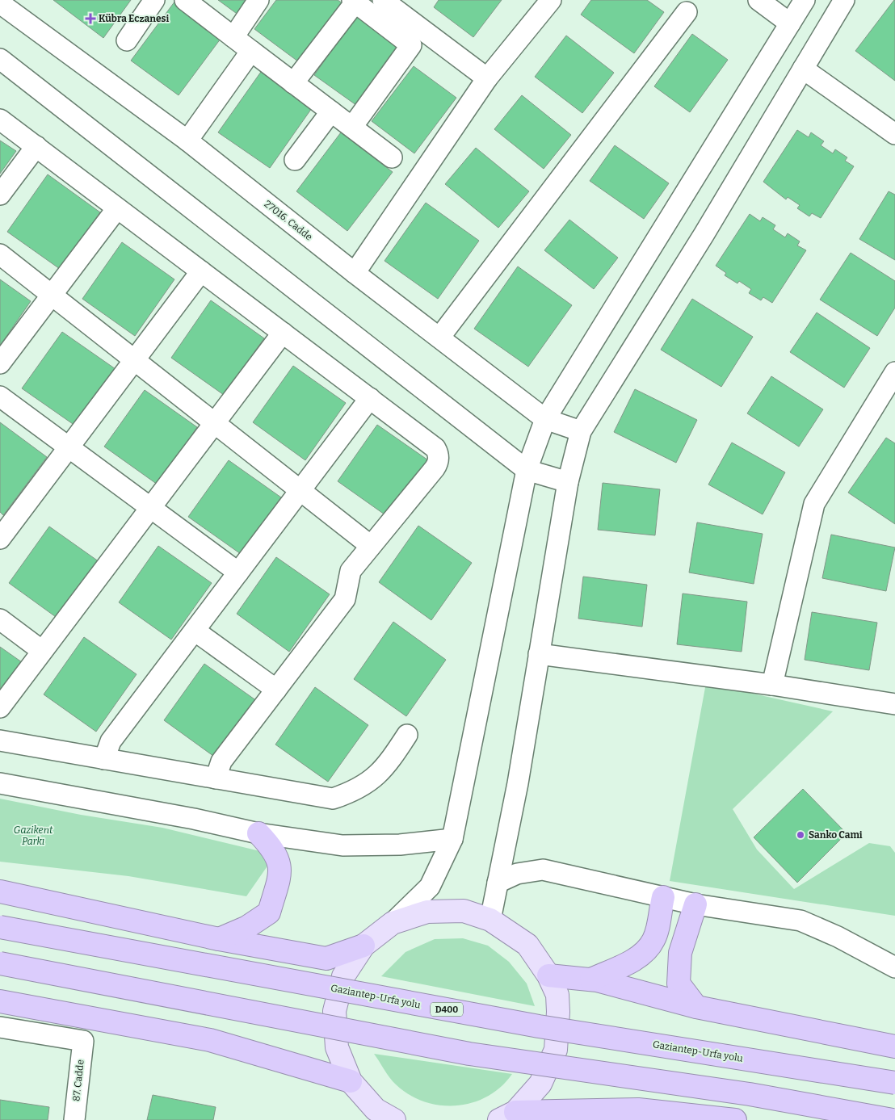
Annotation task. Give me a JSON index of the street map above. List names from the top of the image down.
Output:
{
  "streets": {
    "highway": ["Gaziantep-Urfa yolu", "D400"],
    "street": ["27016. Cadde", "87. Cadde"]
  },
  "parks": ["Gazikent Parkı"],
  "places": {
    "health": ["Kübra Eczanesi"],
    "other": ["Sanko Cami"]
  }
}
